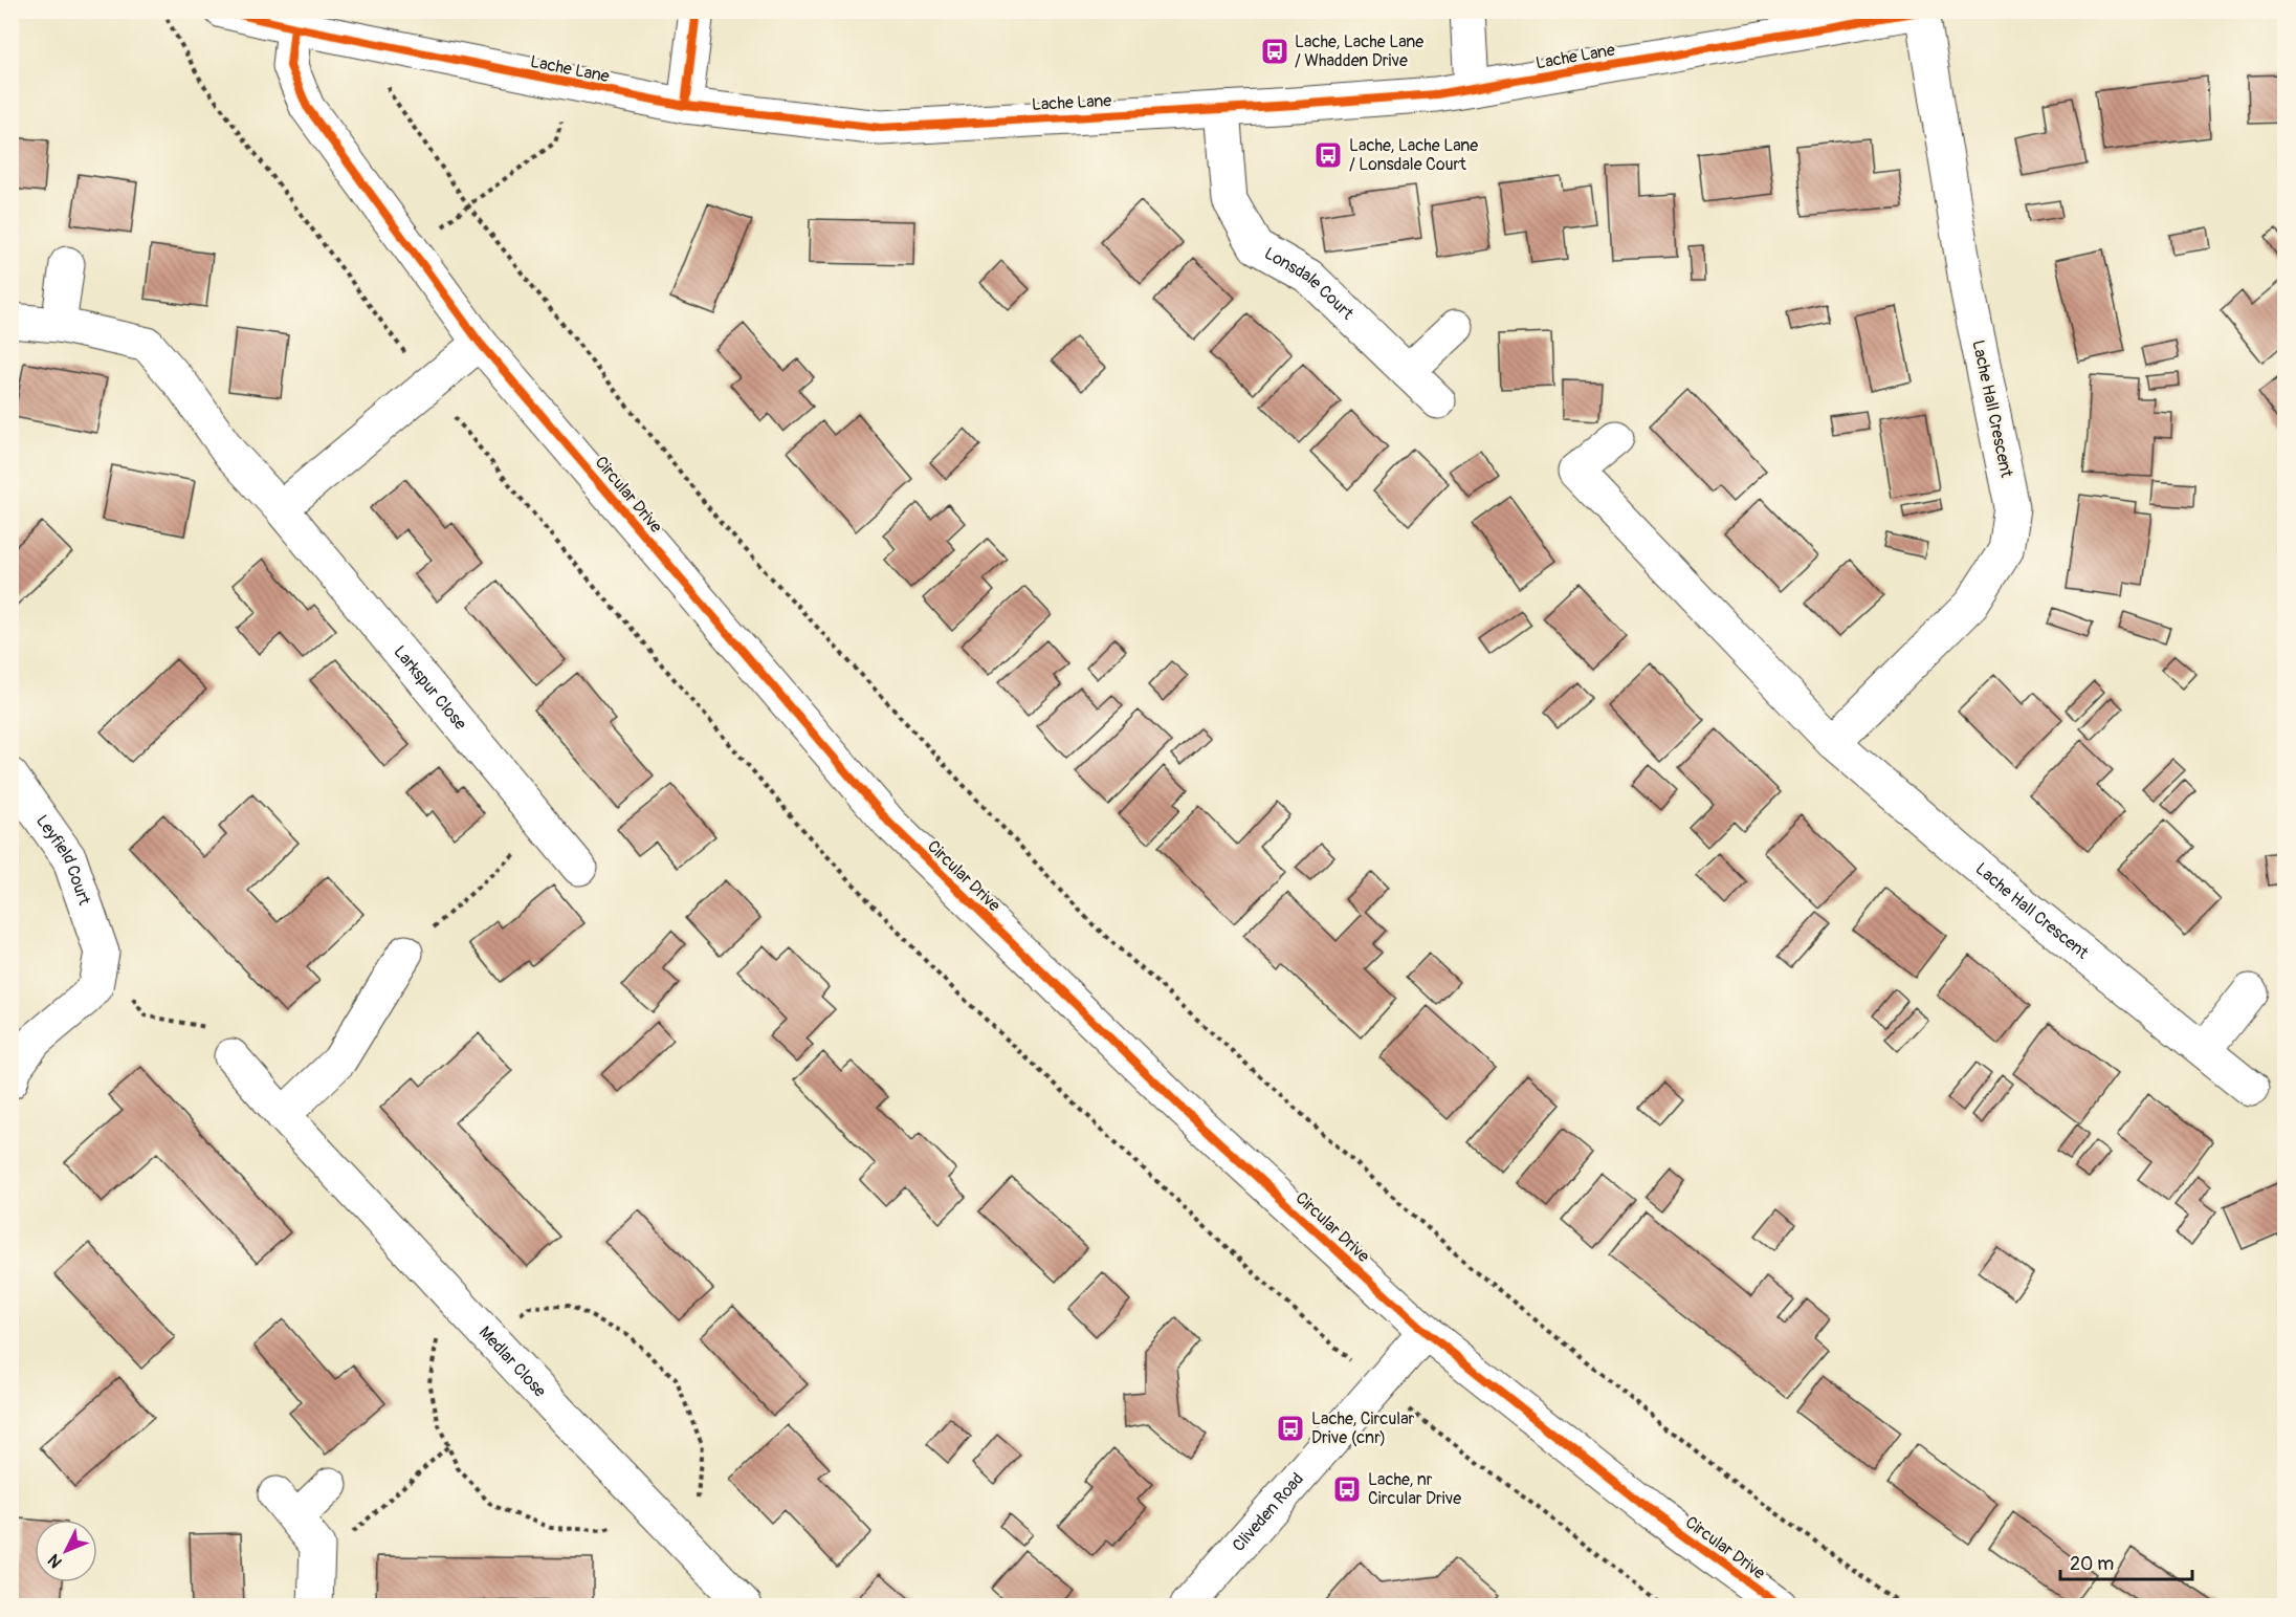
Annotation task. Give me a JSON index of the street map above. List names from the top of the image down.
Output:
{
  "streets": {
    "street": [
      "Lache Lane",
      "Lonsdale Court",
      "Lache Hall Crescent",
      "Circular Drive",
      "Larkspur Close",
      "Leyfield Court",
      "Medlar Close",
      "Cliveden Road"
    ]
  },
  "crossings": [
    ["Lache Lane", "Lonsdale Court"],
    ["Lache Lane", "Lache Hall Crescent"],
    ["Lache Lane", "Circular Drive"],
    ["Circular Drive", "Cliveden Road"]
  ],
  "places": {
    "bus stop": [
      "Lache, Lache Lane / Whadden Drive",
      "Lache, Lache Lane / Lonsdale Court",
      "Lache, Circular Drive (cnr)",
      "Lache, nr Circular Drive"
    ]
  },
  "scale_bar": "20 m",
  "north": "bottom left"
}
